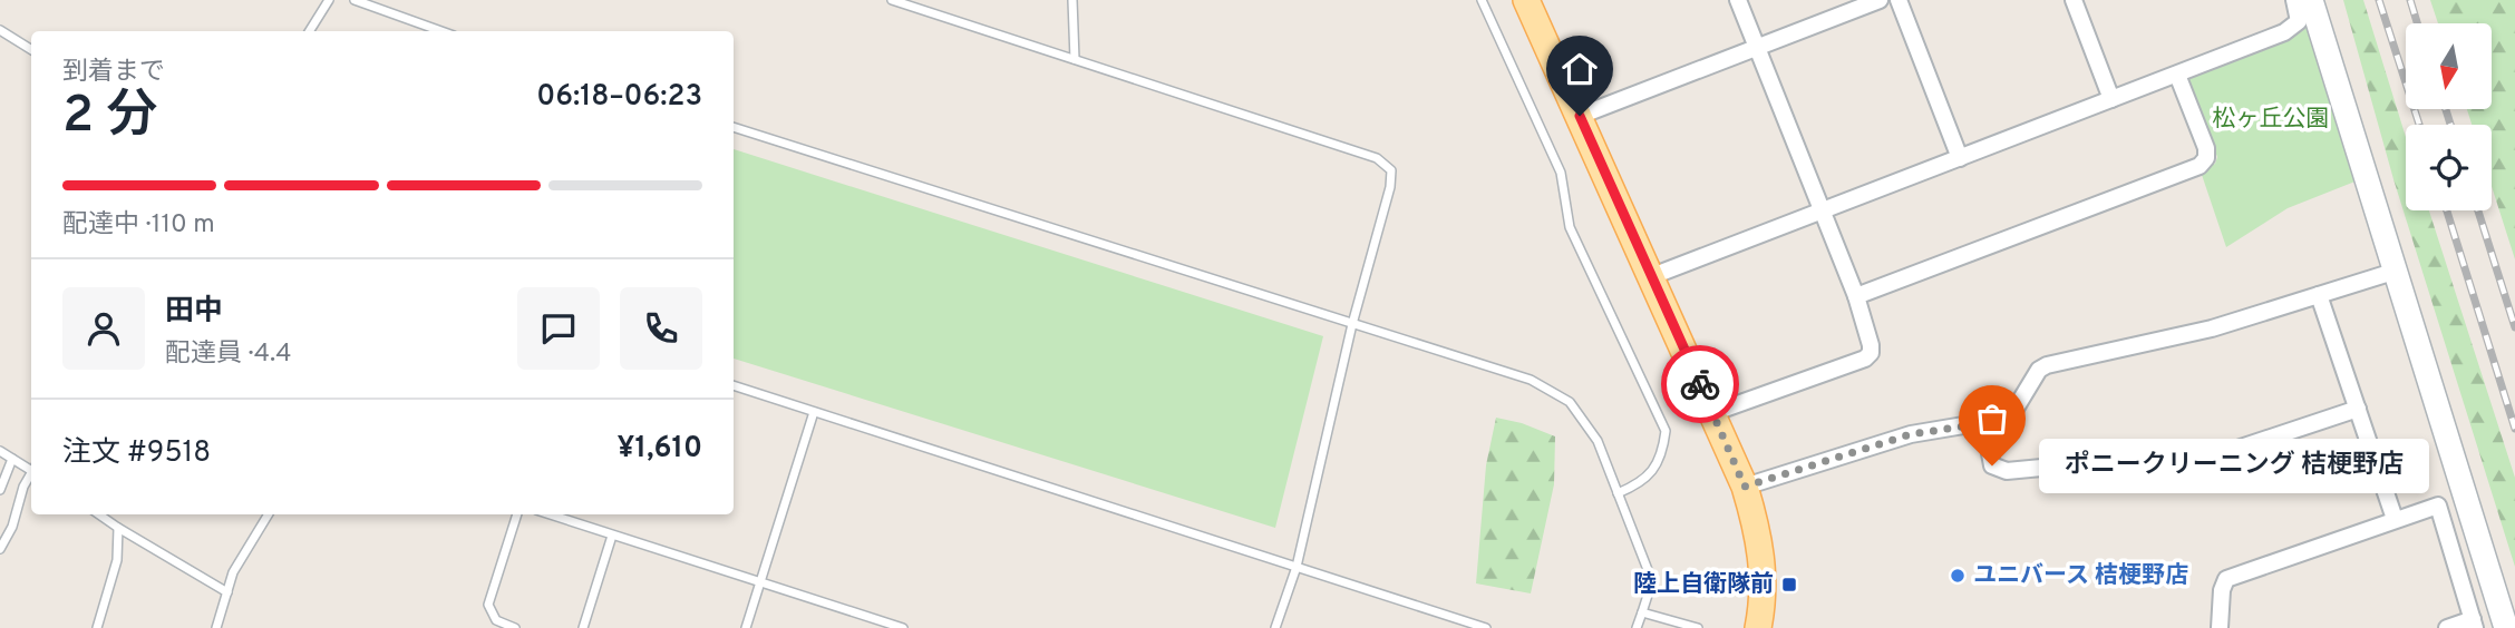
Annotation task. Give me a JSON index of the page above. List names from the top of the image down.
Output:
{
  "parks": ["松ヶ丘公園"],
  "places": {
    "other": ["ポニークリーニング 桔梗野店", "ユニバース 桔梗野店"],
    "transit": ["陸上自衛隊前"]
  },
  "north": "bottom",
  "page": {
    "heading": ["2 分", "到着まで", "06:18–06:23"],
    "panel": [
      "田中",
      "配達員 · 4.4",
      "注文 #9518",
      "¥1,610"
    ],
    "bar": "配達中 · 110 m",
    "bubble": "ポニークリーニング 桔梗野店"
  }
}
